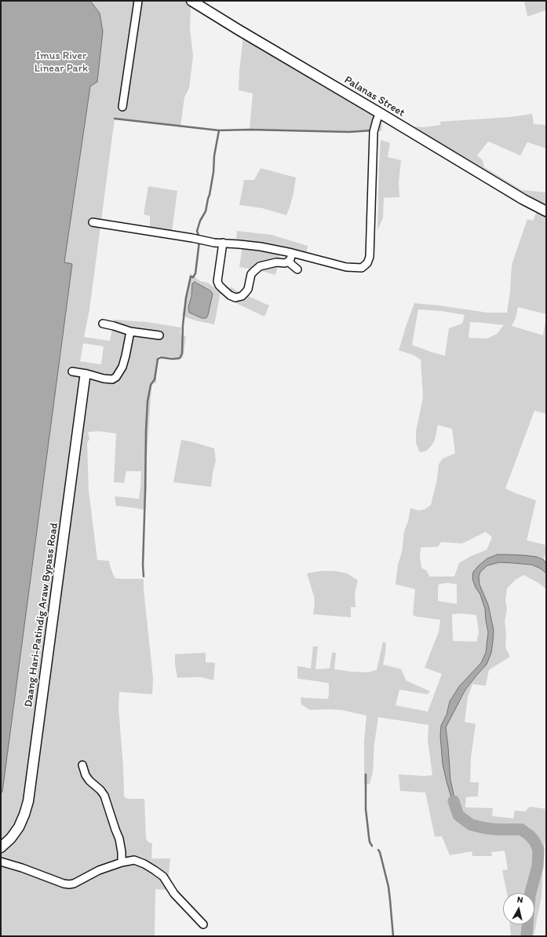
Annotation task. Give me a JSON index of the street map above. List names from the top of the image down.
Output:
{
  "streets": {
    "main road": ["Palanas Street", "Daang Hari-Patindig Araw Bypass Road"]
  },
  "parks": ["Imus River Linear Park"],
  "north": "top"
}
